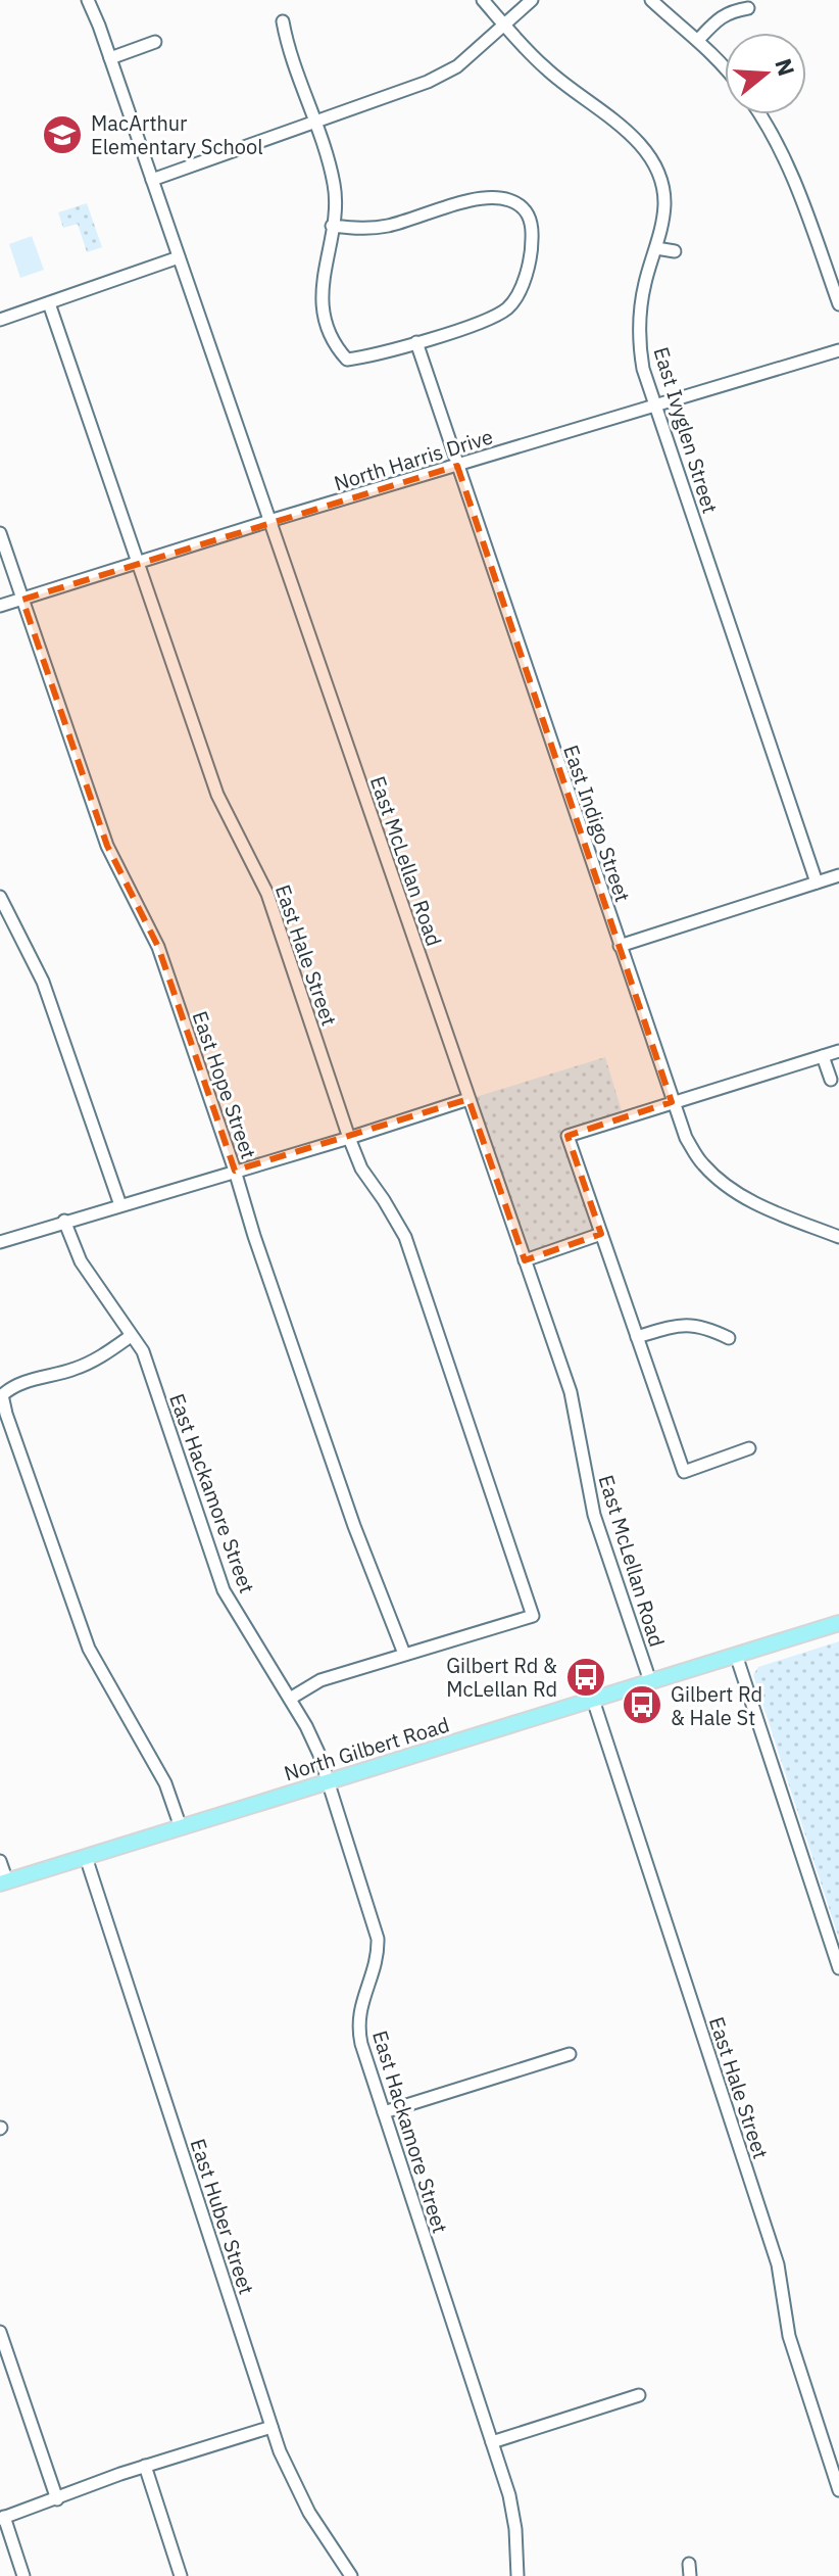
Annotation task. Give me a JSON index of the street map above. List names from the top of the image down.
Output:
{
  "streets": {
    "main road": ["North Gilbert Road"],
    "street": [
      "East Ivyglen Street",
      "North Harris Drive",
      "East Indigo Street",
      "East McLellan Road",
      "East Hale Street",
      "East Hope Street",
      "East Hackamore Street",
      "East Huber Street"
    ]
  },
  "crossings": [
    ["East Ivyglen Street", "North Harris Drive"],
    ["North Harris Drive", "East Indigo Street"],
    ["North Harris Drive", "East McLellan Road"],
    ["North Harris Drive", "East Hale Street"],
    ["North Harris Drive", "East Hope Street"],
    ["East McLellan Road", "North Gilbert Road"],
    ["East Hale Street", "East Hope Street"],
    ["East Hale Street", "North Gilbert Road"],
    ["East Hackamore Street", "North Gilbert Road"],
    ["North Gilbert Road", "East Huber Street"]
  ],
  "places": {
    "school or university": ["MacArthur Elementary School"],
    "bus stop": ["Gilbert Rd & McLellan Rd", "Gilbert Rd & Hale St"]
  },
  "north": "right"
}
